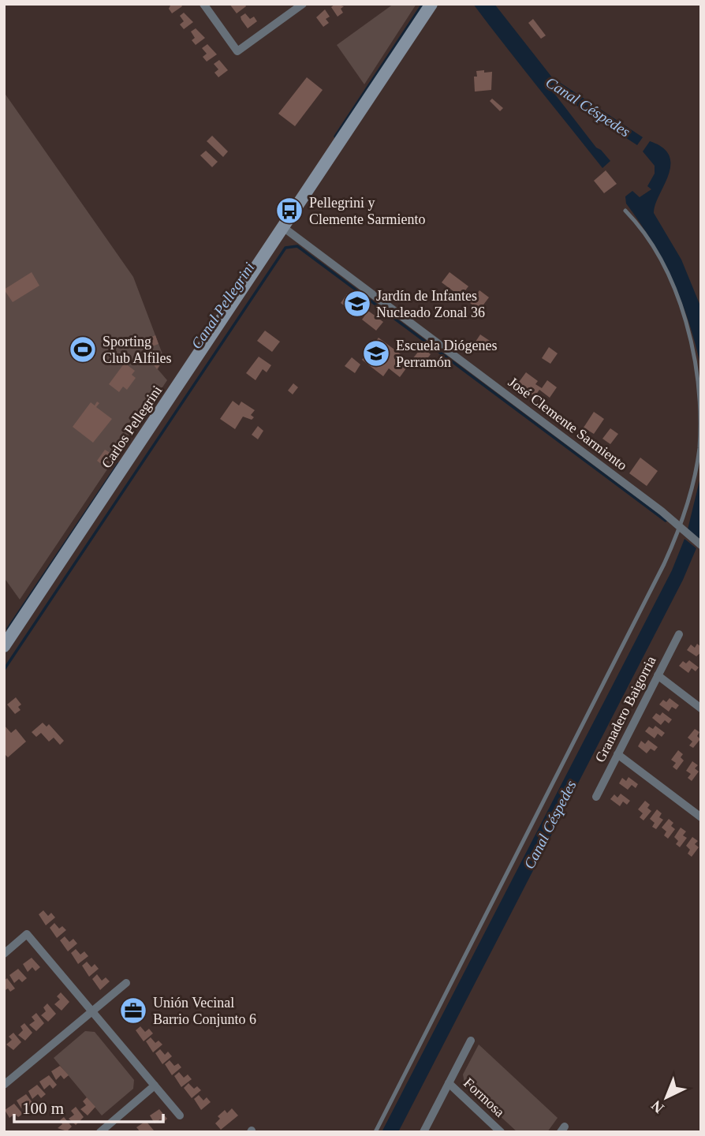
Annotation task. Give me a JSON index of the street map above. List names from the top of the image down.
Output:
{
  "streets": {
    "main road": ["Carlos Pellegrini"],
    "street": ["José Clemente Sarmiento", "Granadero Baigorria", "Formosa"]
  },
  "crossings": [
    ["José Clemente Sarmiento", "Carlos Pellegrini"]
  ],
  "water": ["Canal Céspedes", "Canal Pellegrini"],
  "places": {
    "bus stop": ["Pellegrini y Clemente Sarmiento"],
    "school or university": ["Jardín de Infantes Nucleado Zonal 36", "Escuela Diógenes Perramón"],
    "sports": ["Sporting Club Alfiles"],
    "office": ["Unión Vecinal Barrio Conjunto 6"]
  },
  "scale_bar": "100 m",
  "north": "bottom left"
}
